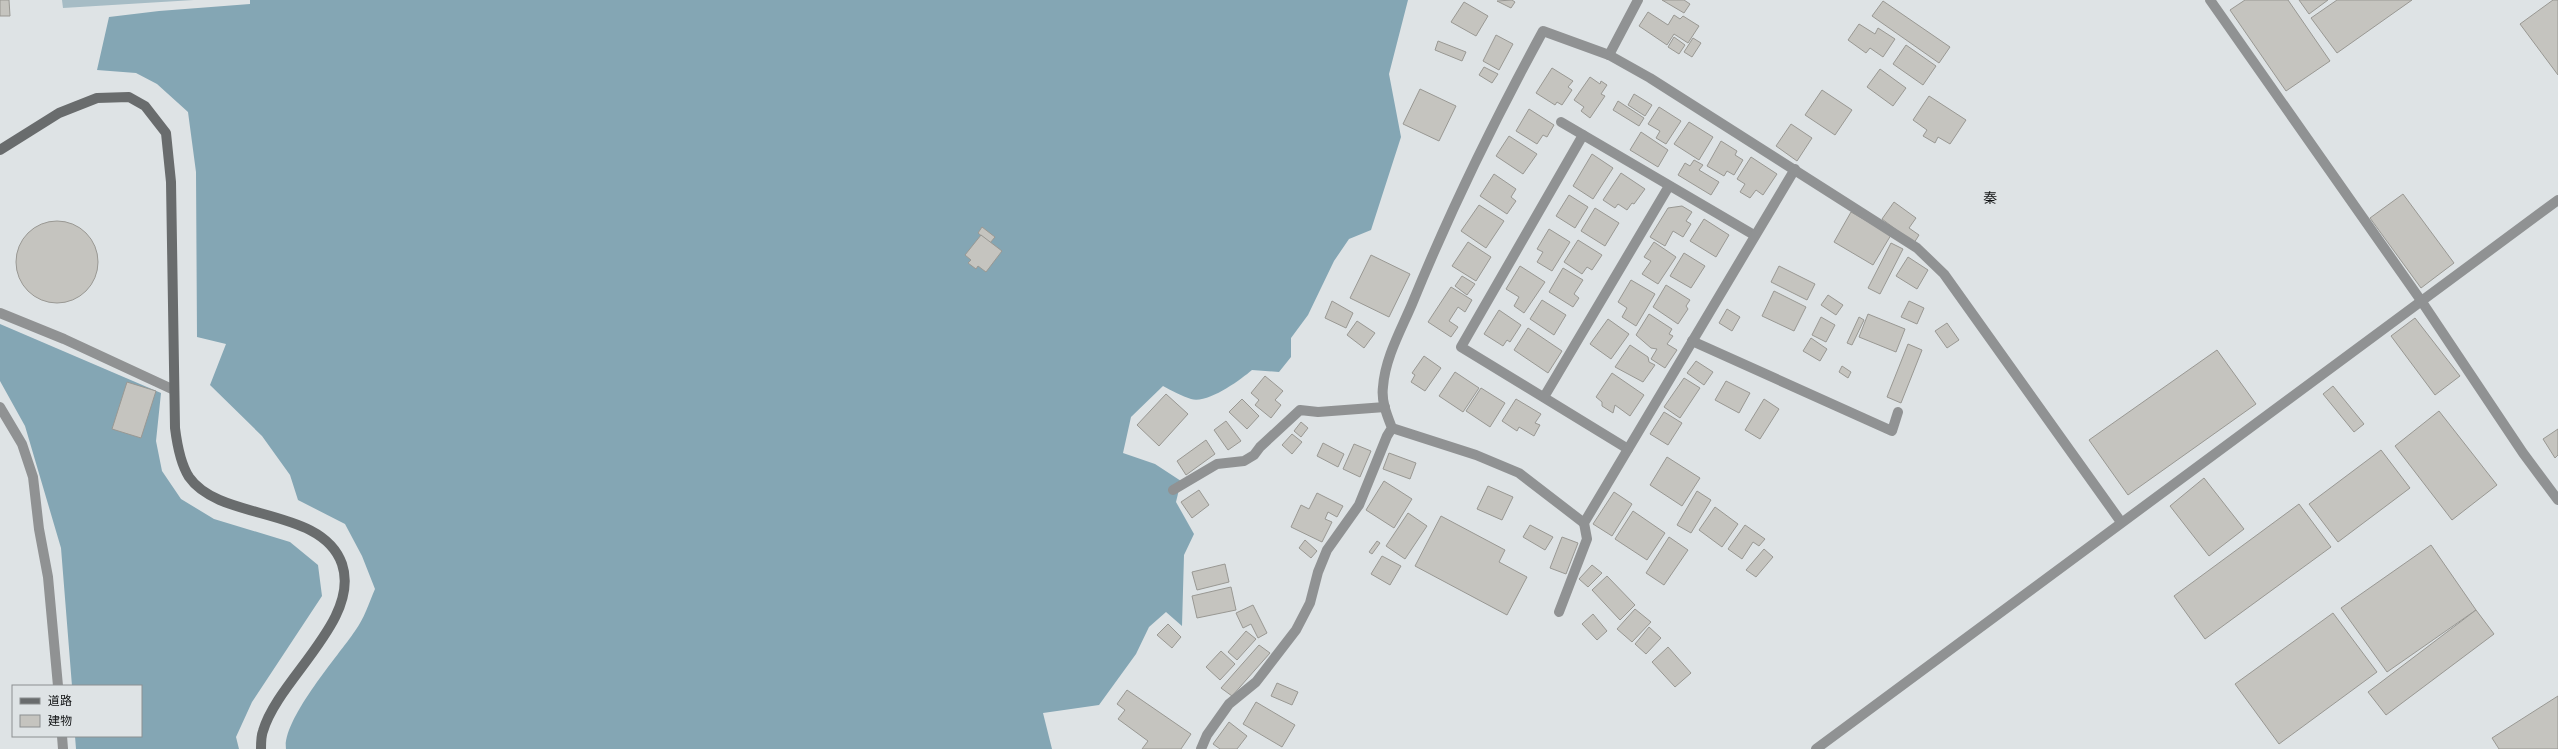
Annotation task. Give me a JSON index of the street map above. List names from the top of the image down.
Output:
{
  "districts": ["秦"],
  "legend": ["道路", "建物"]
}
